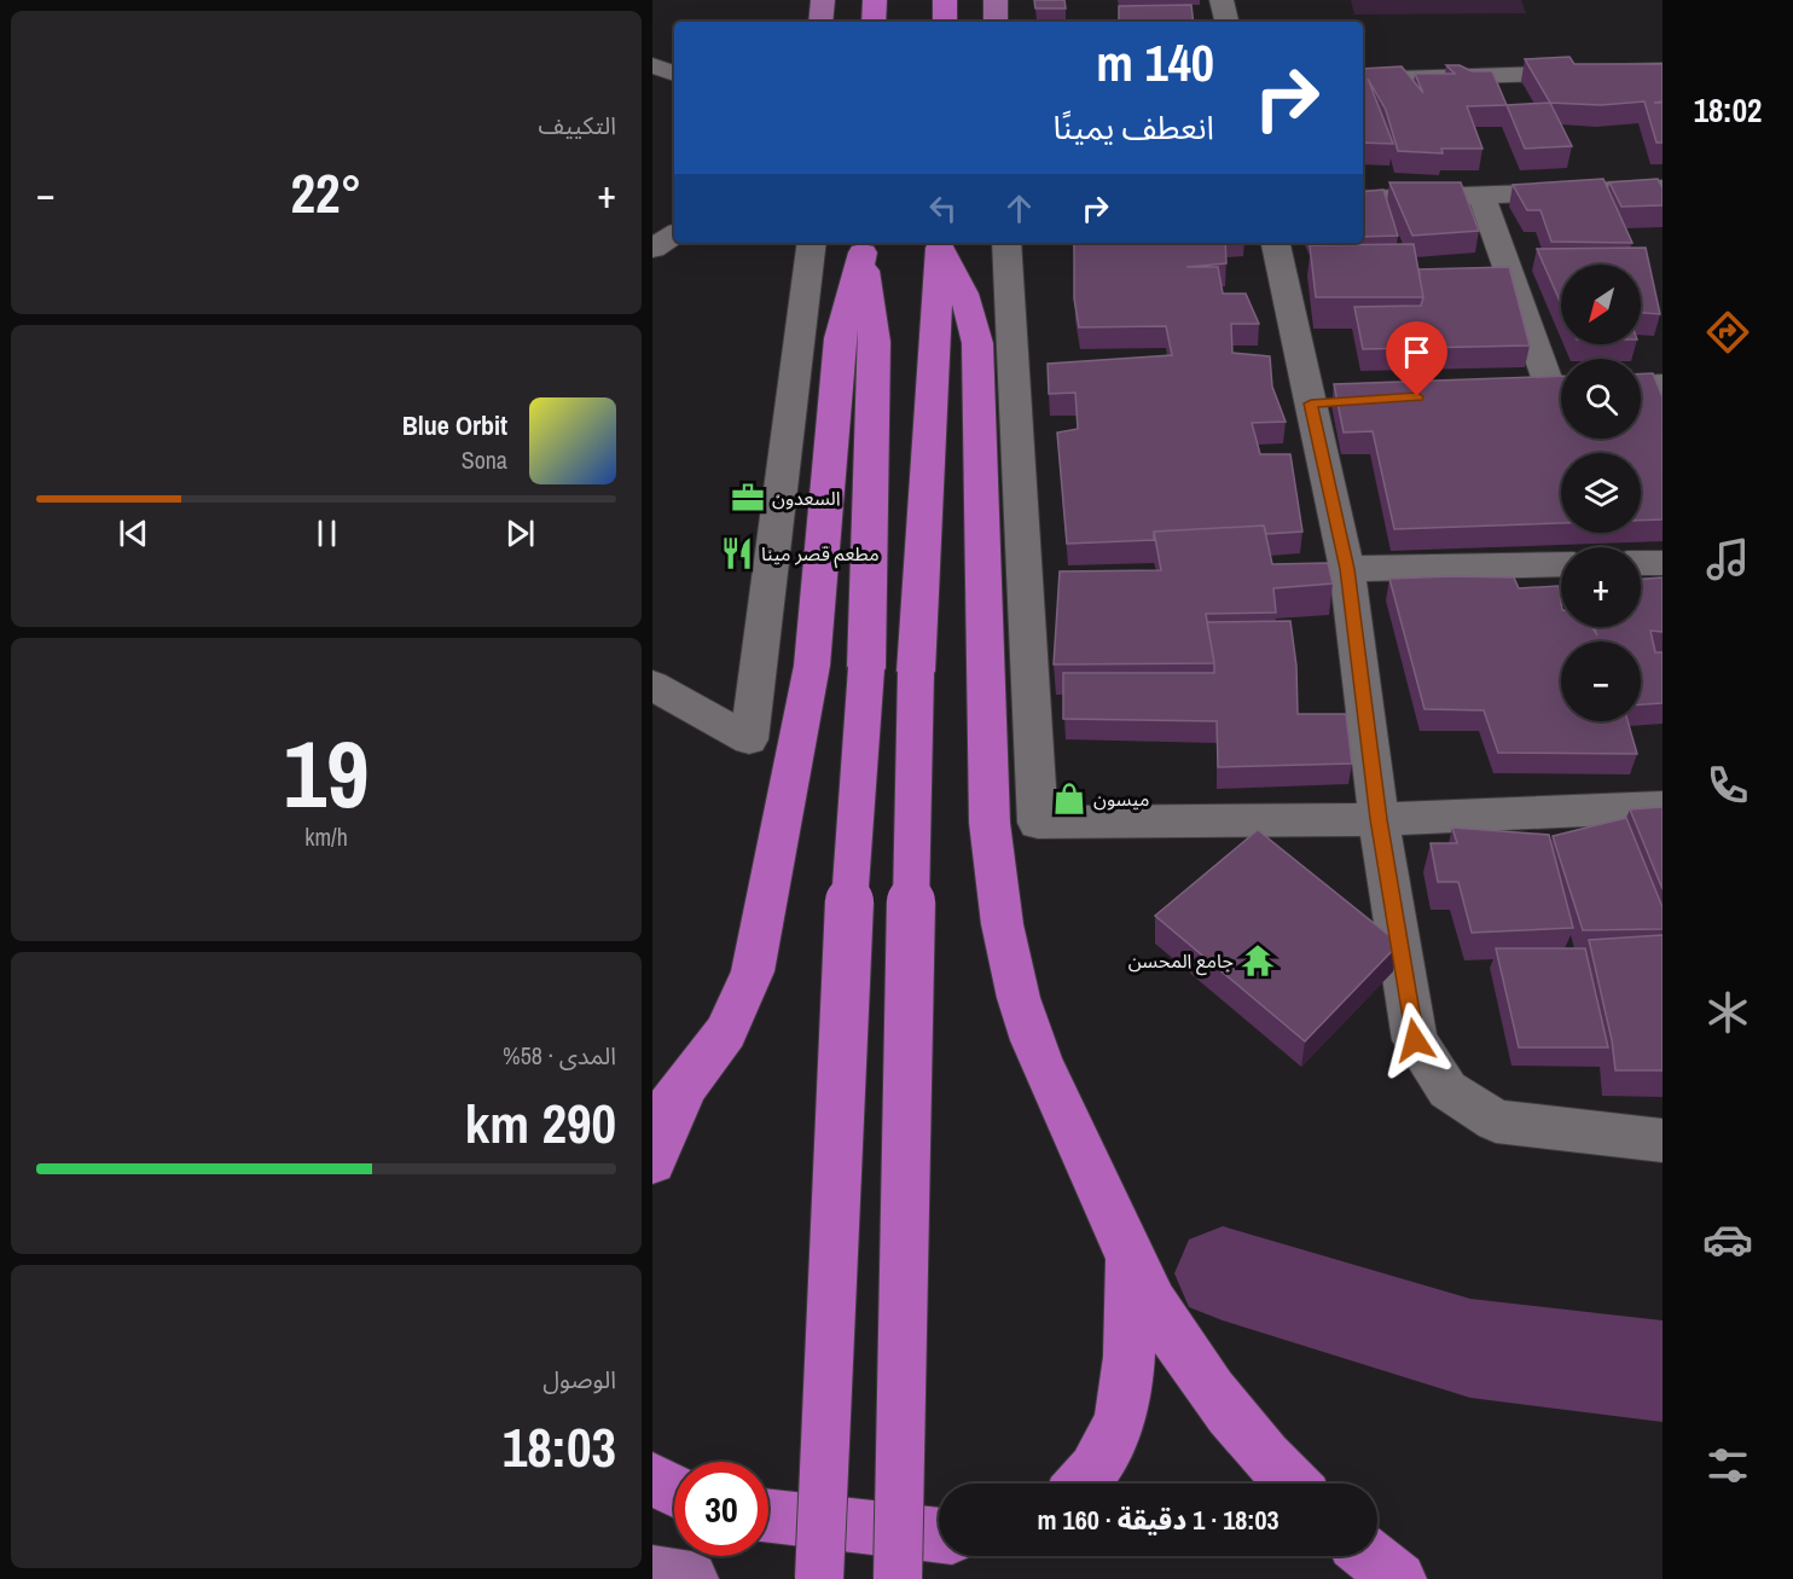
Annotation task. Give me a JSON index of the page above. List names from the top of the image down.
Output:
{
  "places": {
    "office": ["السعدون"],
    "restaurant": ["مطعم قصر مينا"],
    "shop": ["ميسون"],
    "temple": ["جامع المحسن"]
  },
  "north": "bottom left",
  "page": {
    "tabs": "18:02",
    "tile": [
      "التكييف",
      ["19", "km/h"],
      ["المدى · 58%", "290 km"],
      ["الوصول", "18:03"]
    ],
    "turn": ["140 m", "انعطف يمينًا"],
    "heat": ["−", "22°", "+"],
    "map_buttons": ["+", "−"],
    "song": ["Blue Orbit", "Sona"],
    "limit": "30",
    "trip": "18:03 · 1 دقيقة · 160 m"
  }
}
